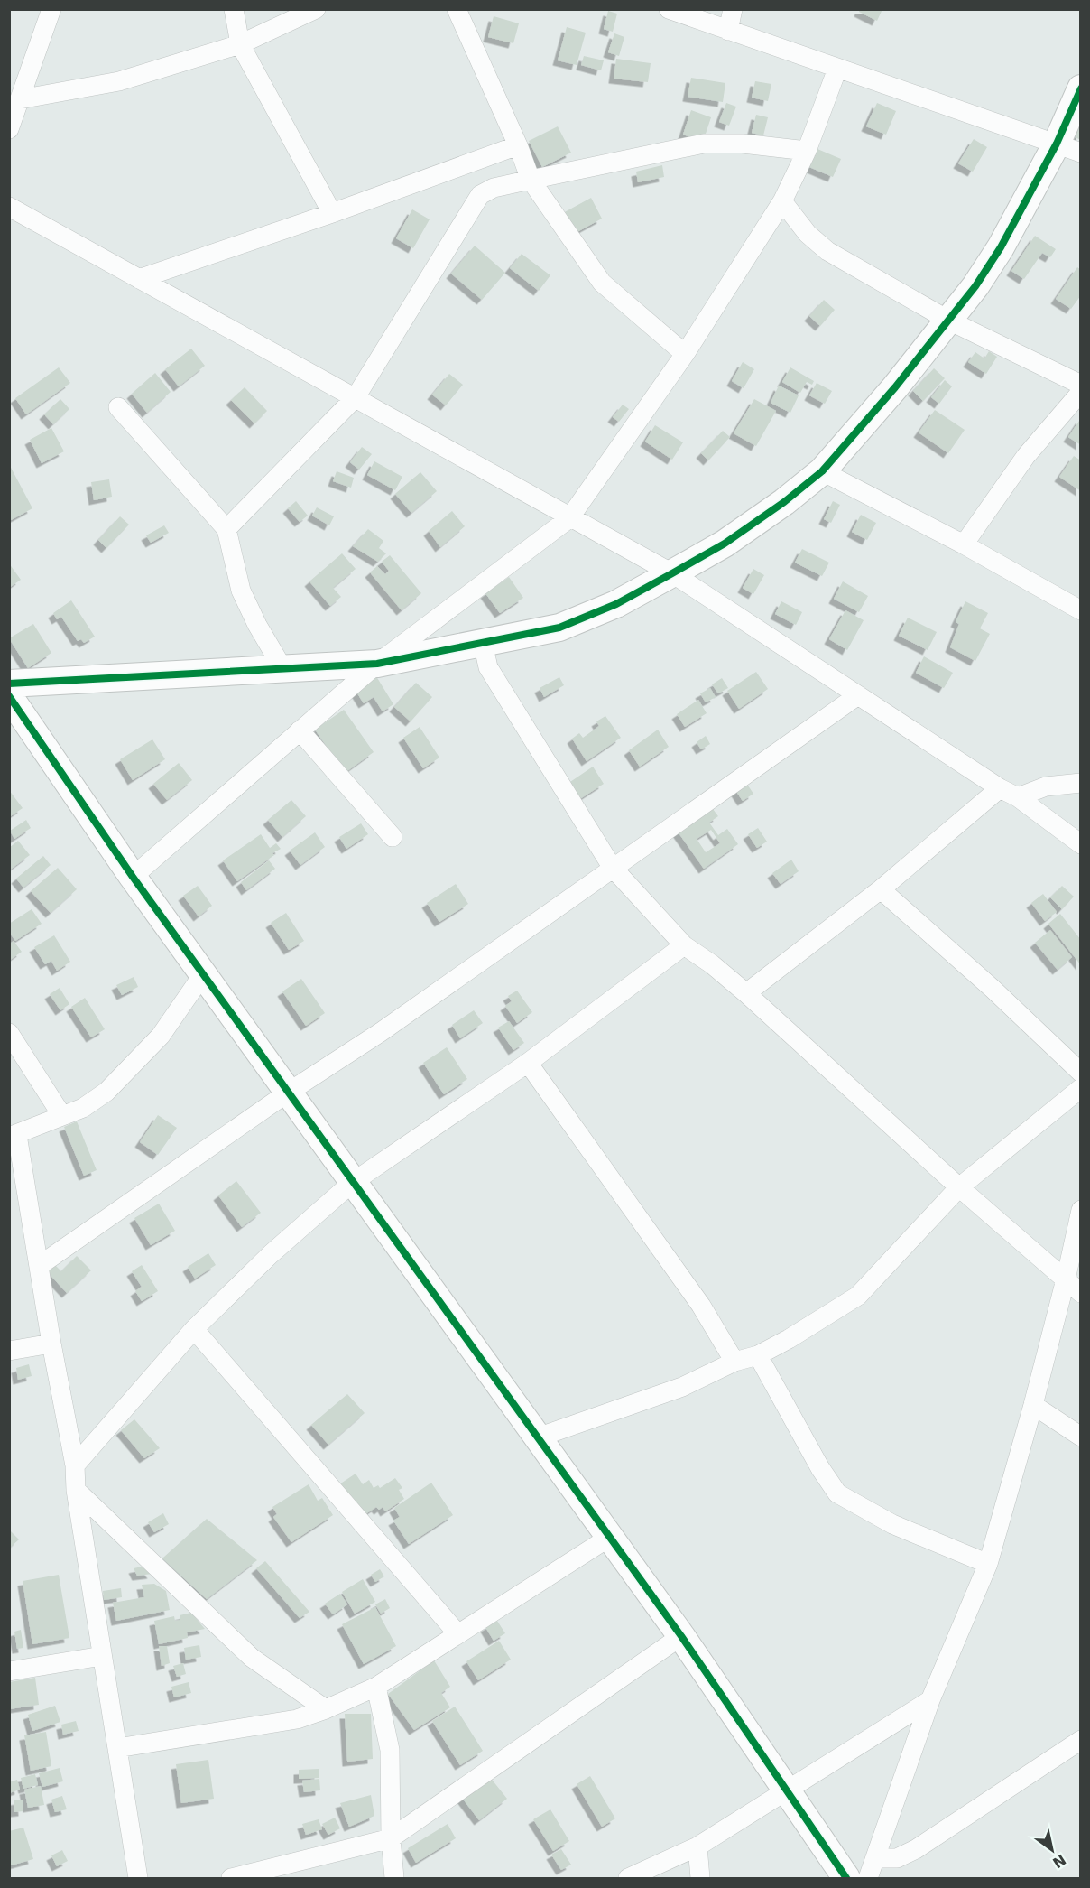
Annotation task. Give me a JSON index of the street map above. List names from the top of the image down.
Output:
{
  "north": "bottom right"
}
